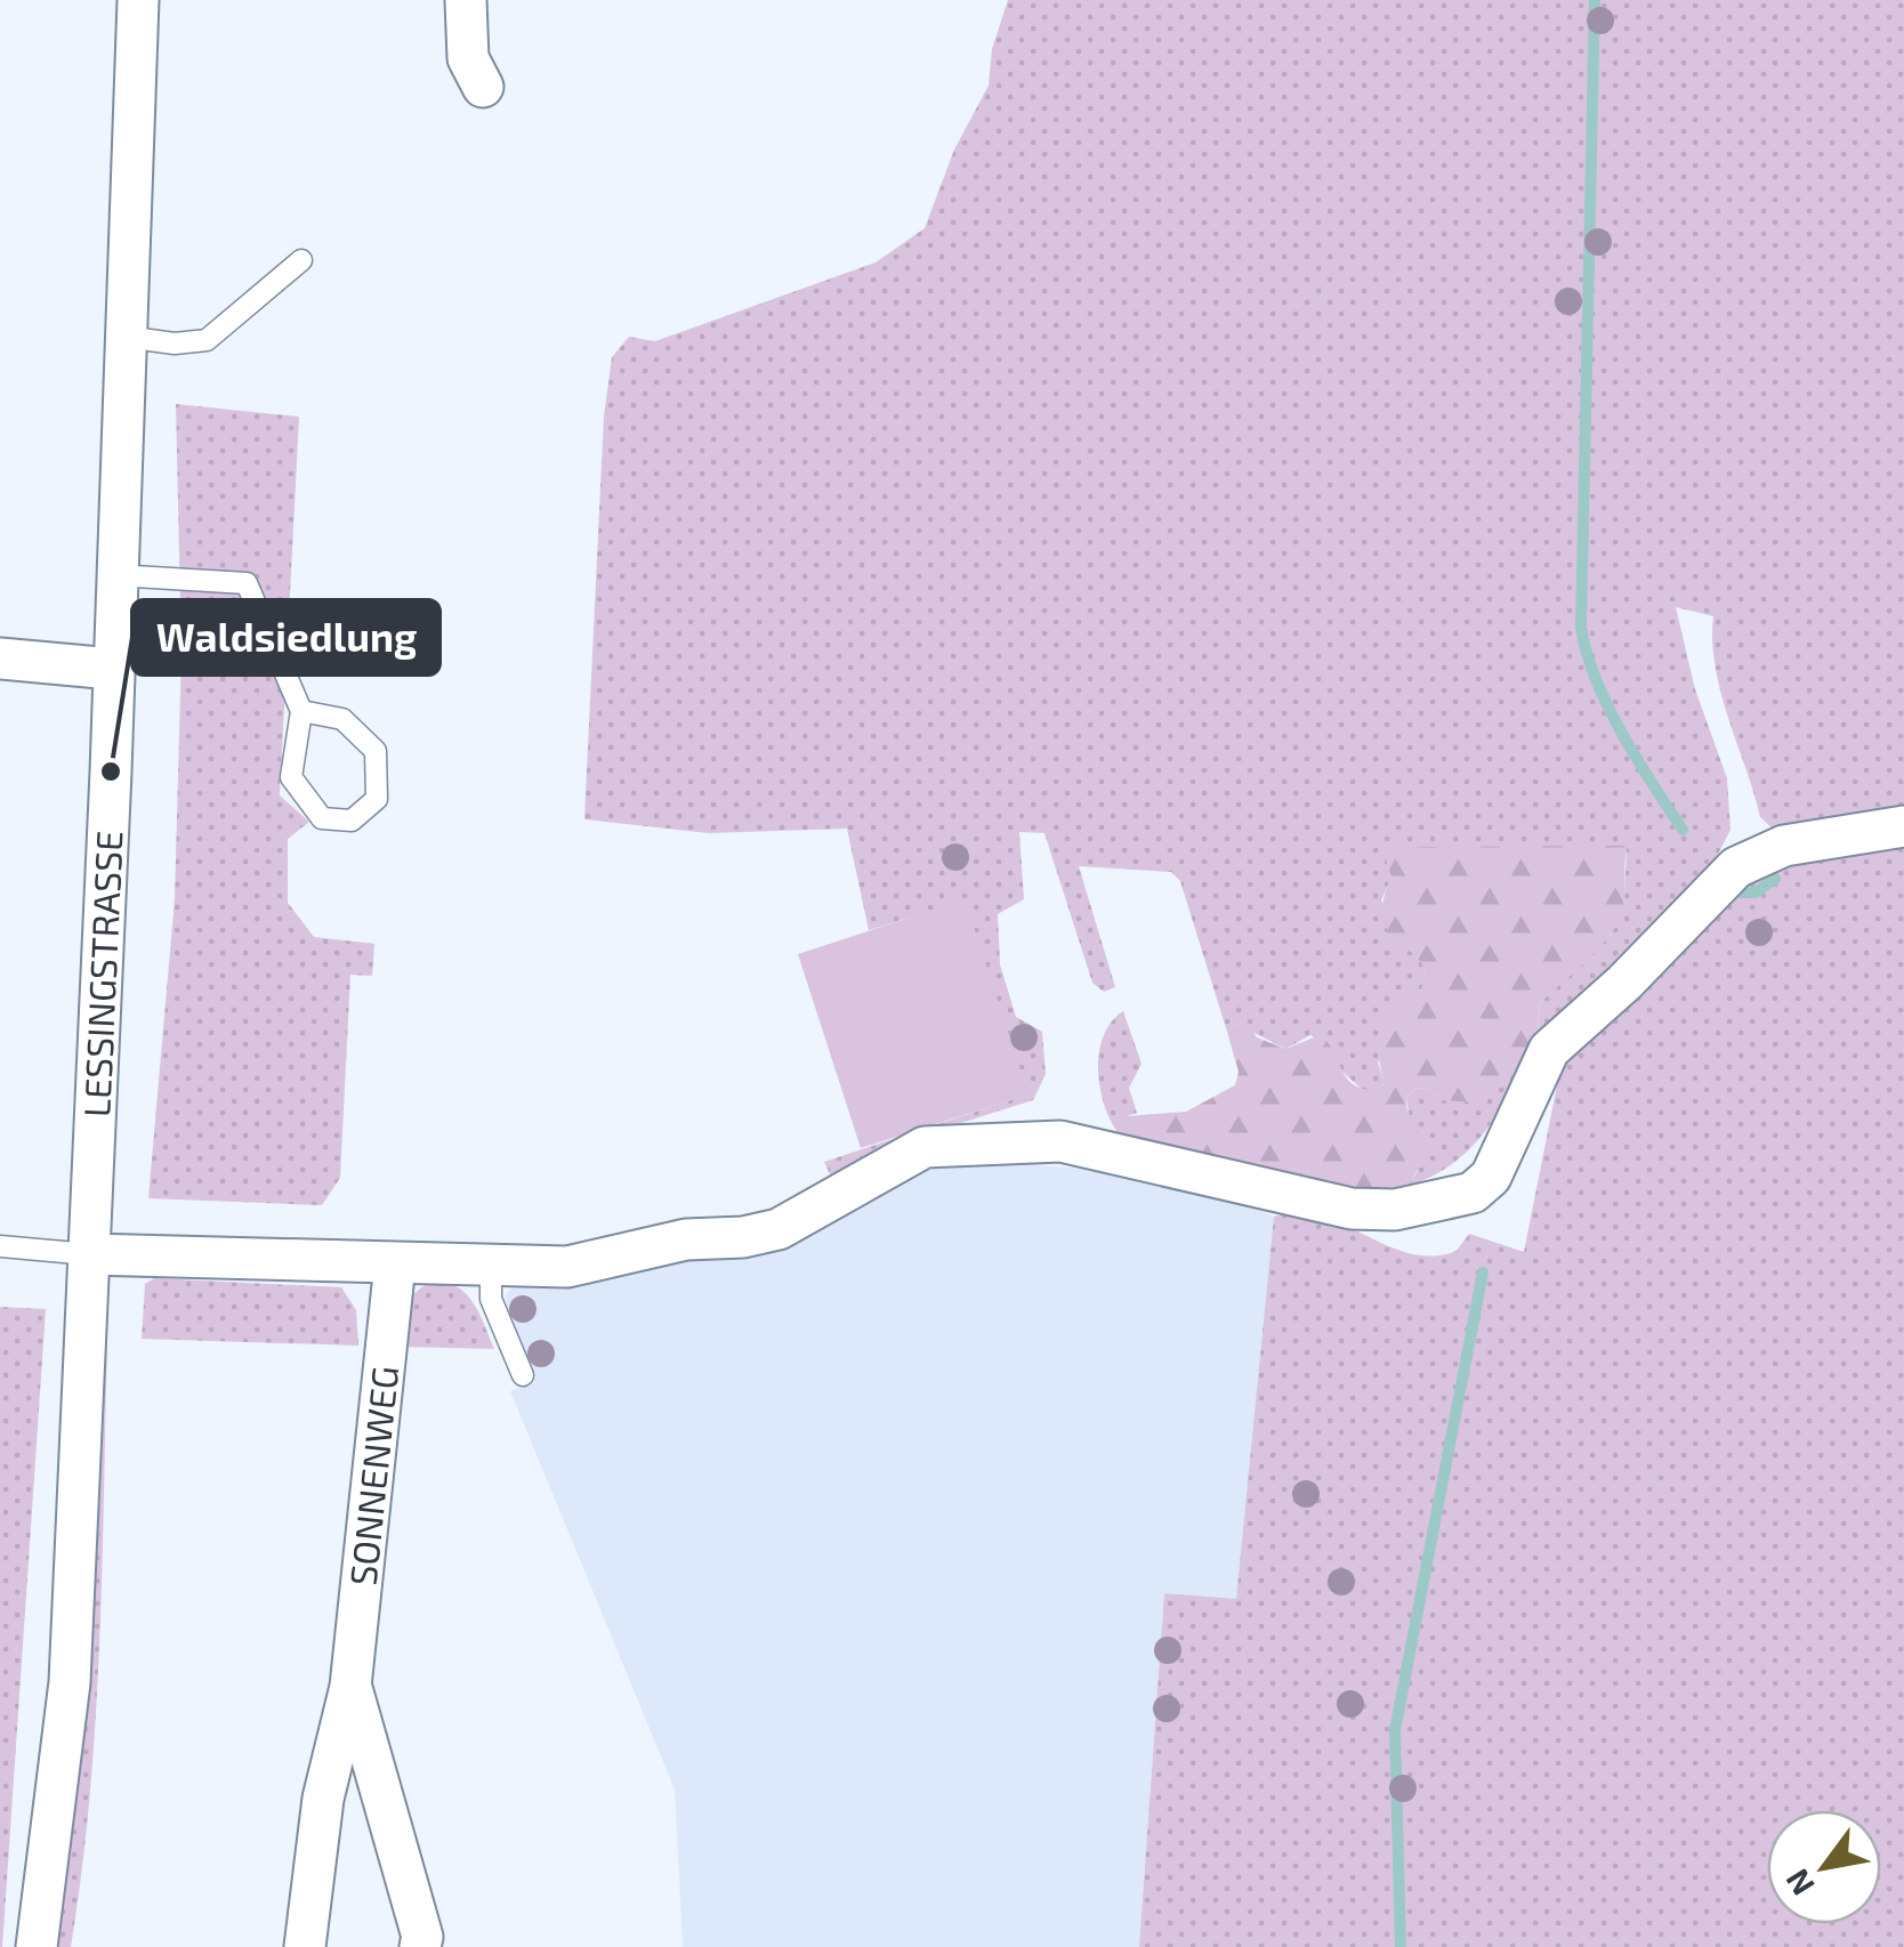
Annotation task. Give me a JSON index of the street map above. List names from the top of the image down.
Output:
{
  "streets": {
    "street": ["LESSINGSTRASSE", "SONNENWEG"]
  },
  "places": ["Waldsiedlung"],
  "north": "bottom left"
}
